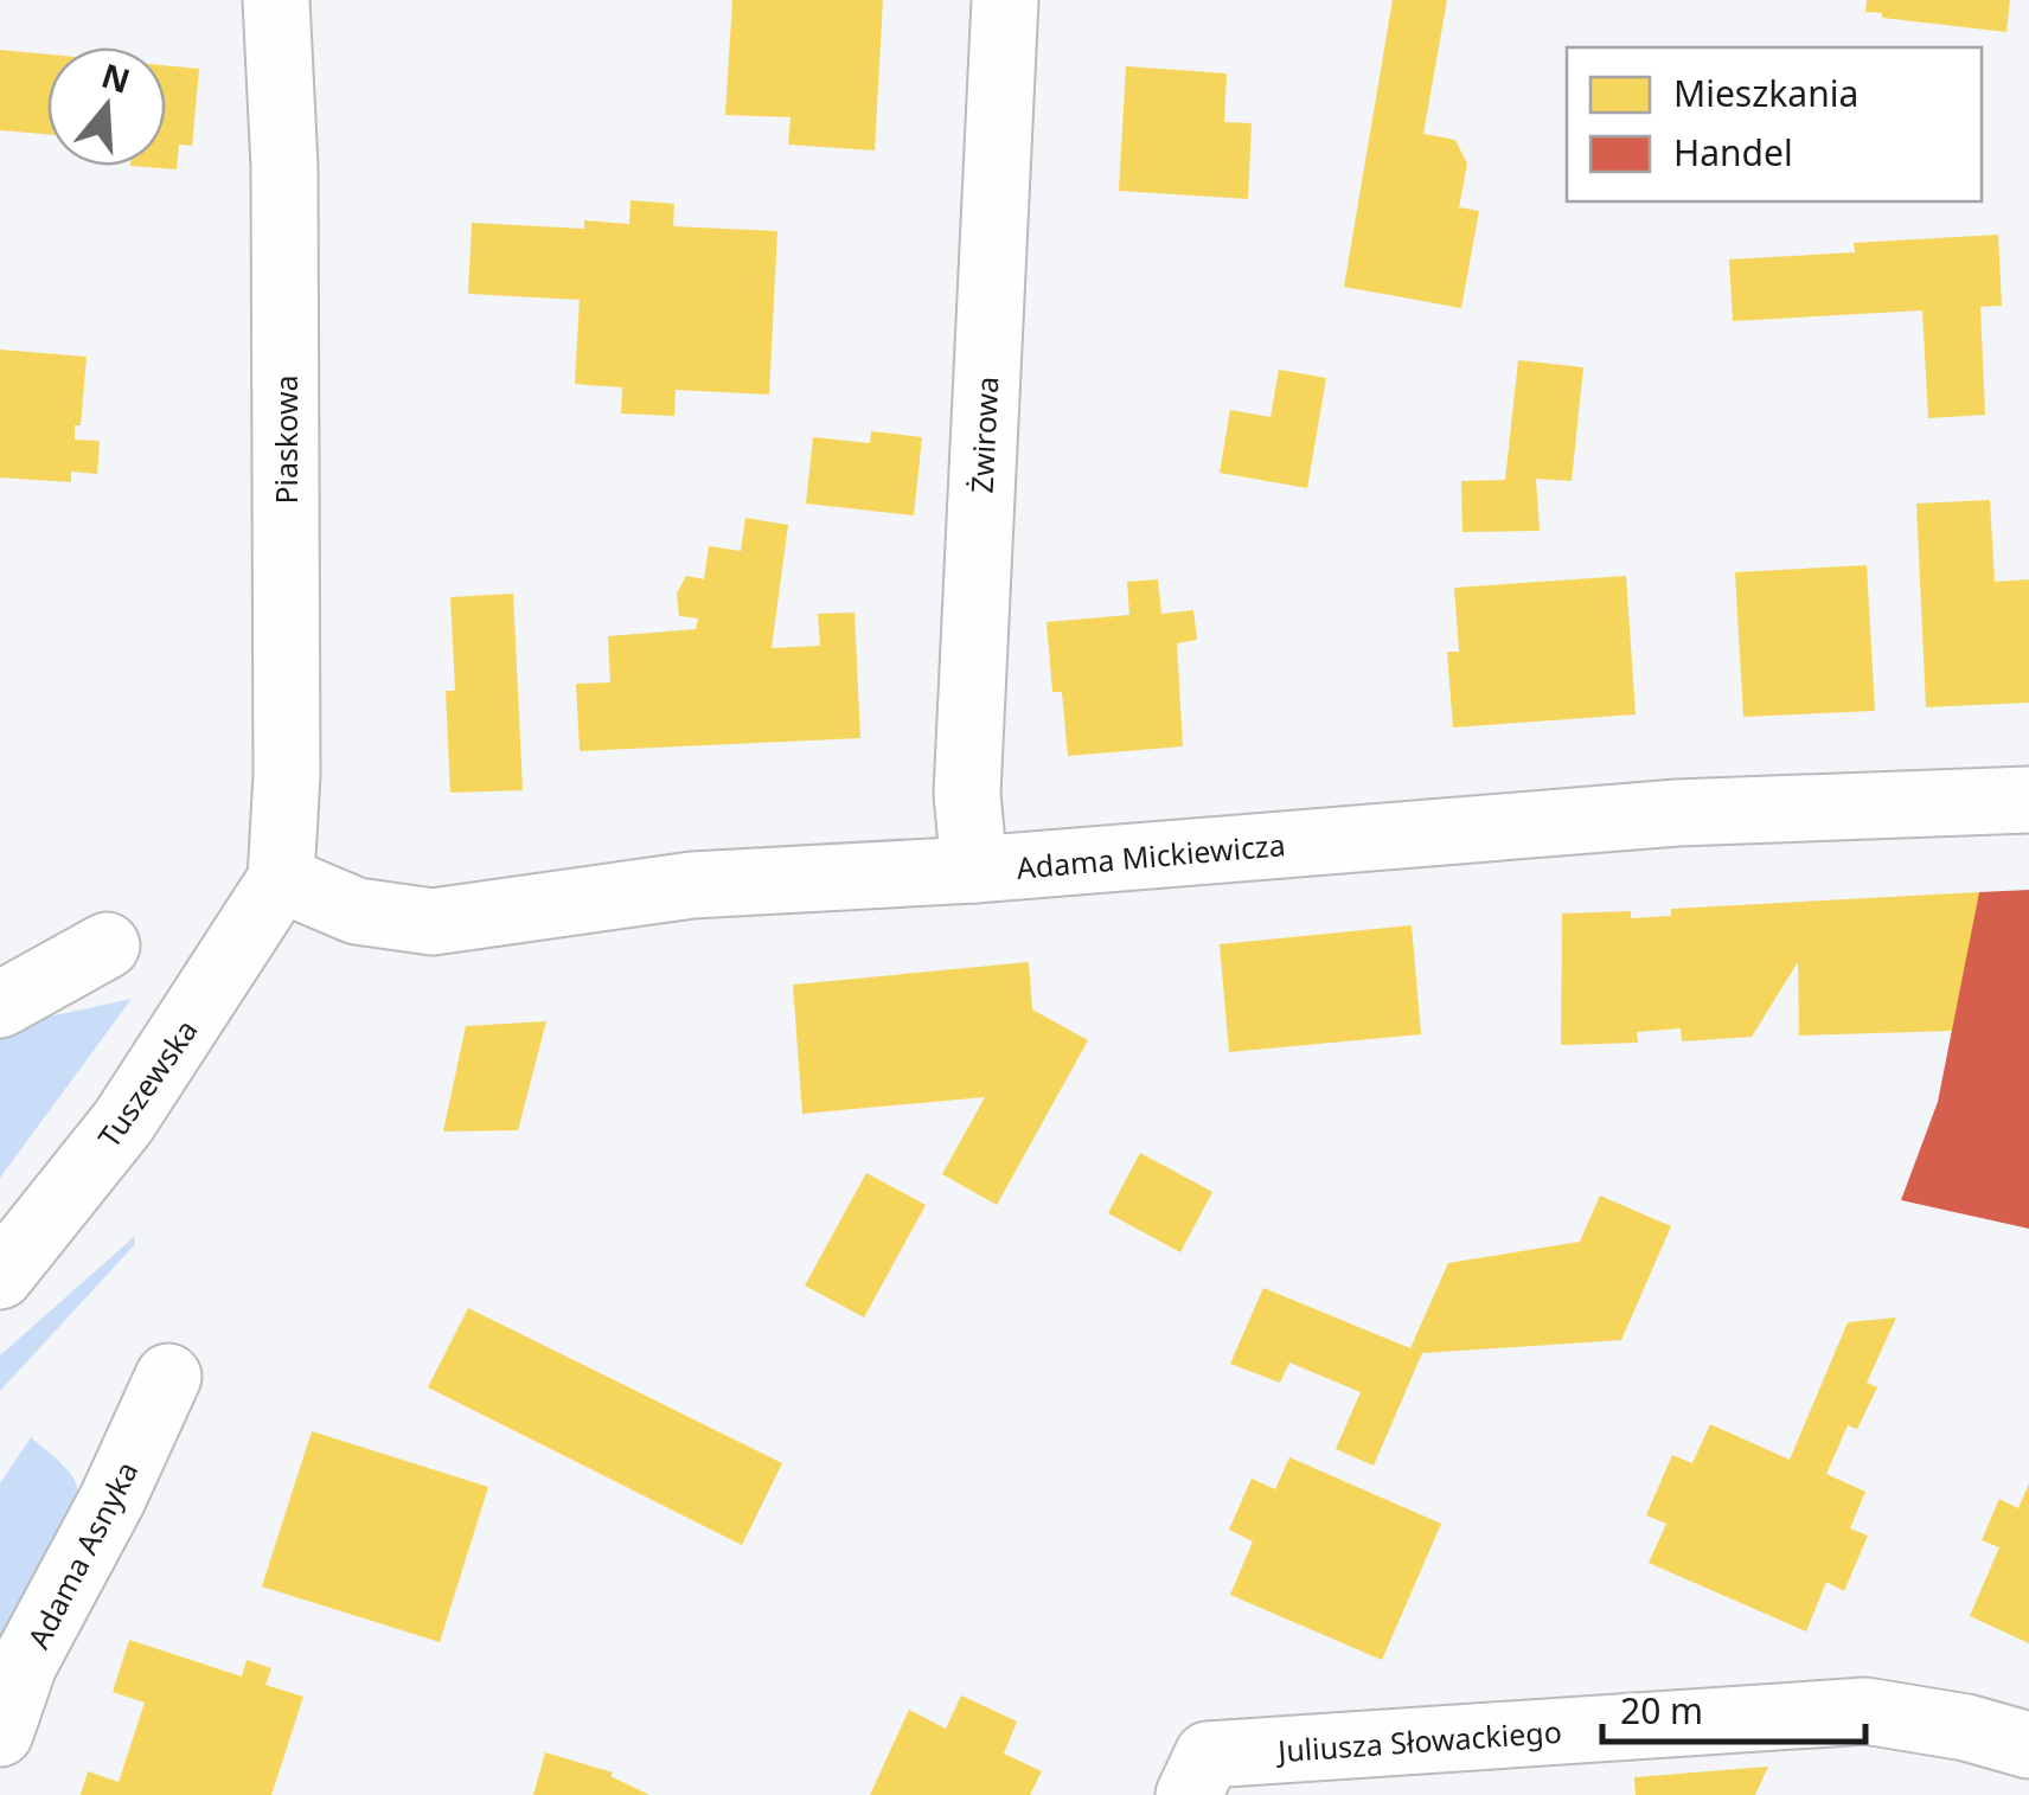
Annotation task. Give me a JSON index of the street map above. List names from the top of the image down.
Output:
{
  "streets": {
    "street": [
      "Żwirowa",
      "Piaskowa",
      "Adama Mickiewicza",
      "Tuszewska",
      "Adama Asnyka",
      "Juliusza Słowackiego"
    ]
  },
  "crossings": [
    ["Żwirowa", "Adama Mickiewicza"],
    ["Piaskowa", "Adama Mickiewicza"],
    ["Piaskowa", "Tuszewska"],
    ["Adama Mickiewicza", "Tuszewska"]
  ],
  "legend": ["Mieszkania", "Handel"],
  "scale_bar": "20 m",
  "north": "top"
}
